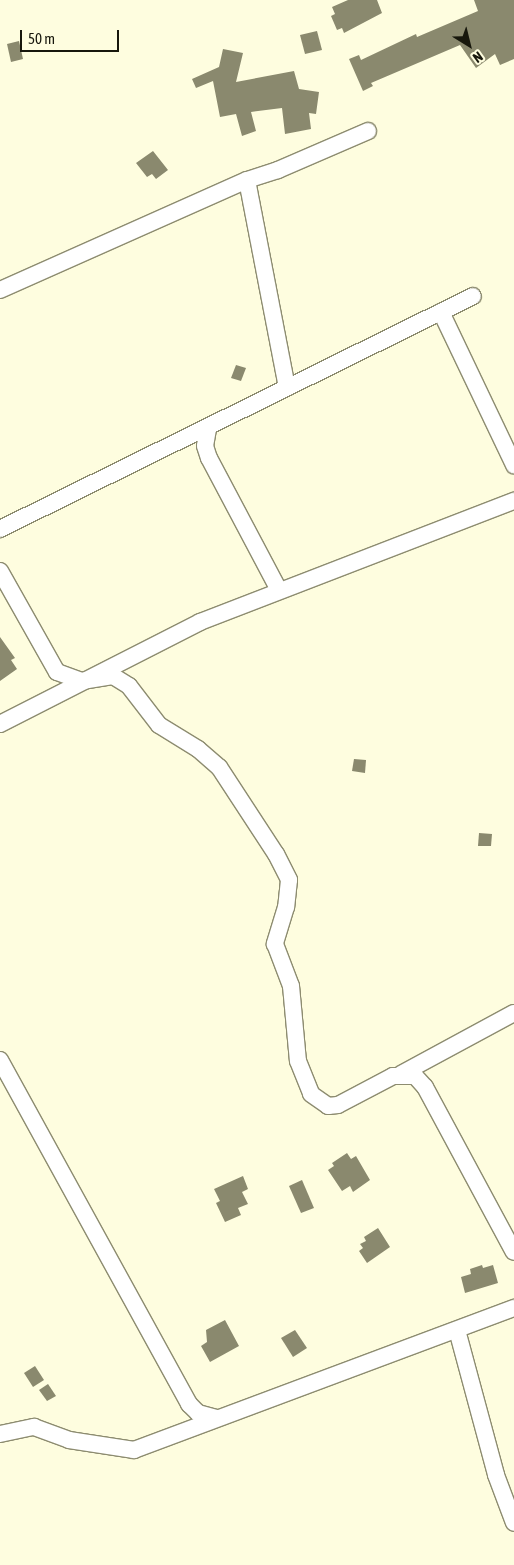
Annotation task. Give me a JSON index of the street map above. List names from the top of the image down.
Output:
{
  "scale_bar": "50 m",
  "north": "bottom right"
}
